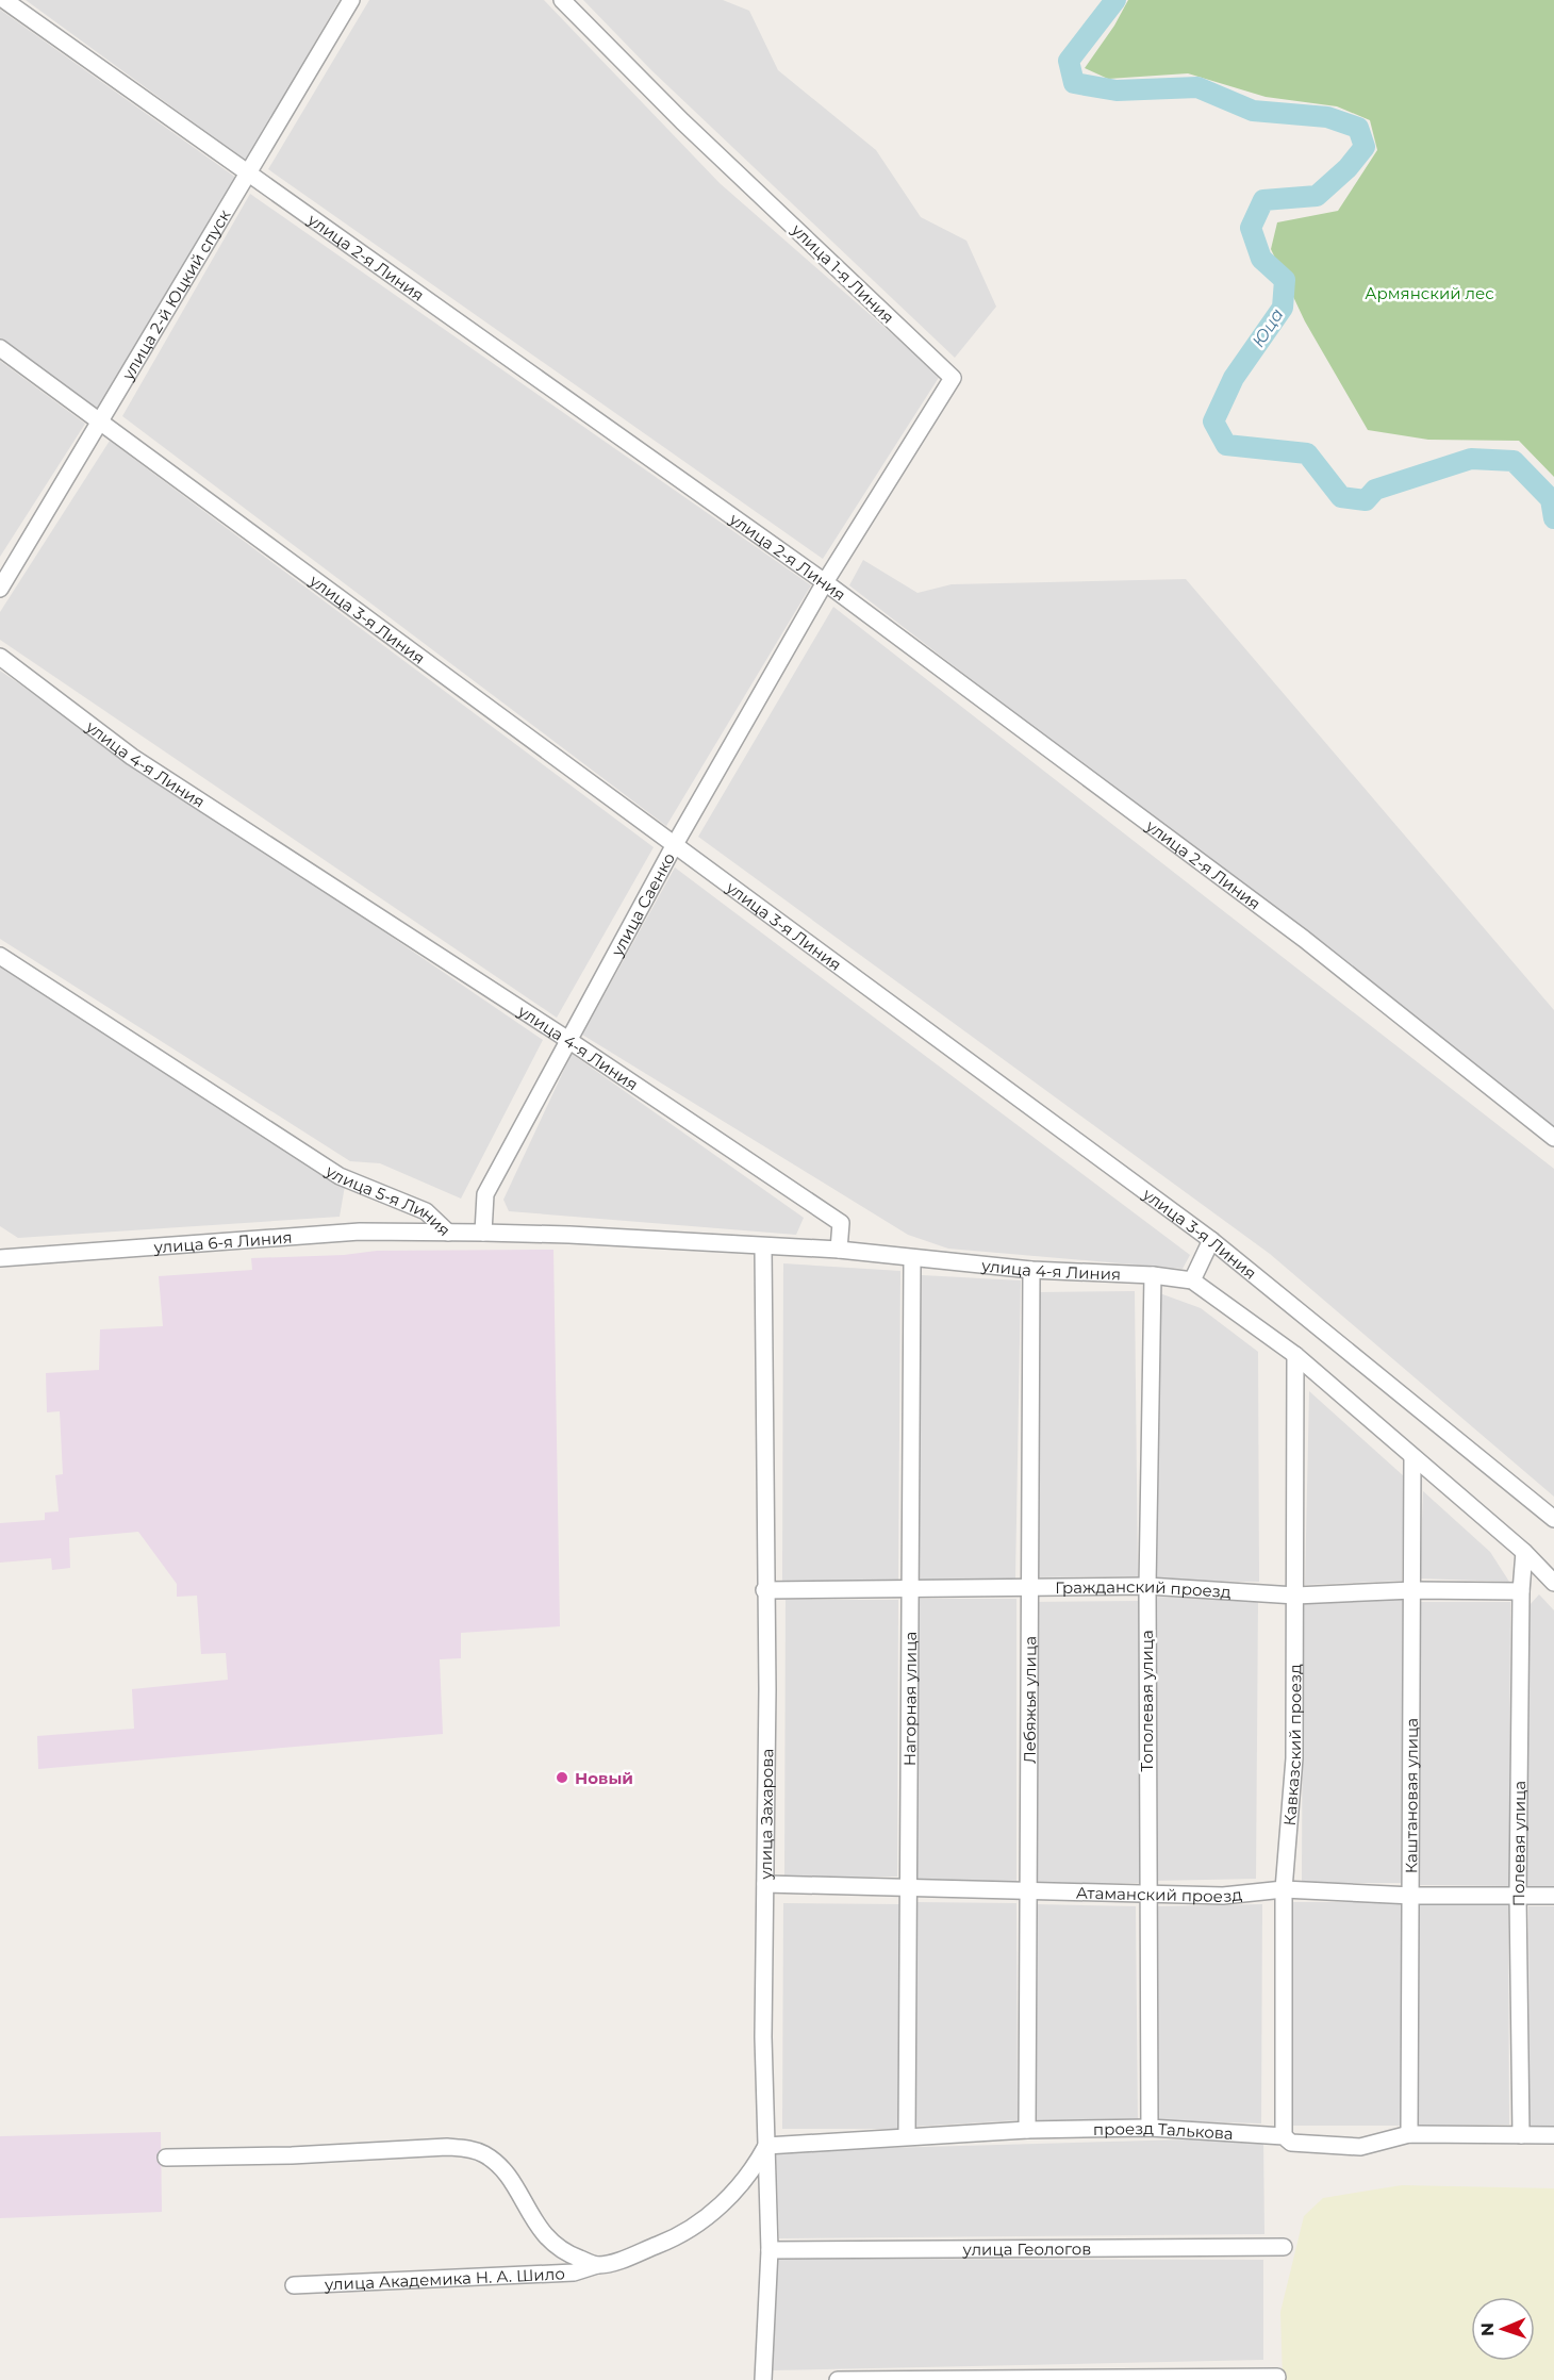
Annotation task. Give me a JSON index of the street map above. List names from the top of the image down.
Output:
{
  "streets": {
    "street": [
      "улица 2-я Линия",
      "улица 1-я Линия",
      "улица 2-й Юцкий спуск",
      "улица 3-я Линия",
      "улица 4-я Линия",
      "улица Саенко",
      "улица 5-я Линия",
      "улица 6-я Линия",
      "Гражданский проезд",
      "Нагорная улица",
      "Лебяжья улица",
      "Тополевая улица",
      "Кавказский проезд",
      "Каштановая улица",
      "улица Захарова",
      "Полевая улица",
      "Атаманский проезд",
      "проезд Талькова",
      "улица Геологов",
      "улица Академика Н. А. Шило"
    ]
  },
  "crossings": [
    ["улица 2-я Линия", "улица 1-я Линия"],
    ["улица 2-я Линия", "улица 2-й Юцкий спуск"],
    ["улица 2-я Линия", "улица Саенко"],
    ["улица 1-я Линия", "улица Саенко"],
    ["улица 2-й Юцкий спуск", "улица 3-я Линия"],
    ["улица 3-я Линия", "улица Саенко"],
    ["улица 4-я Линия", "улица Саенко"],
    ["улица 4-я Линия", "улица 5-я Линия"],
    ["улица 4-я Линия", "Нагорная улица"],
    ["улица 4-я Линия", "Лебяжья улица"],
    ["улица 4-я Линия", "Тополевая улица"],
    ["улица Саенко", "улица 5-я Линия"],
    ["улица 5-я Линия", "улица 6-я Линия"],
    ["улица 5-я Линия", "улица Захарова"],
    ["Гражданский проезд", "Нагорная улица"],
    ["Гражданский проезд", "Лебяжья улица"],
    ["Гражданский проезд", "Тополевая улица"],
    ["Гражданский проезд", "Кавказский проезд"],
    ["Гражданский проезд", "Каштановая улица"],
    ["Гражданский проезд", "улица Захарова"],
    ["Гражданский проезд", "Полевая улица"],
    ["Нагорная улица", "Атаманский проезд"],
    ["Нагорная улица", "проезд Талькова"],
    ["Лебяжья улица", "Атаманский проезд"],
    ["Лебяжья улица", "проезд Талькова"],
    ["Тополевая улица", "Атаманский проезд"],
    ["Тополевая улица", "проезд Талькова"],
    ["Кавказский проезд", "Атаманский проезд"],
    ["Кавказский проезд", "проезд Талькова"],
    ["Каштановая улица", "Атаманский проезд"],
    ["Каштановая улица", "проезд Талькова"],
    ["улица Захарова", "Атаманский проезд"],
    ["улица Захарова", "проезд Талькова"],
    ["улица Захарова", "улица Геологов"],
    ["улица Захарова", "улица Академика Н. А. Шило"],
    ["Полевая улица", "Атаманский проезд"],
    ["Полевая улица", "проезд Талькова"],
    ["проезд Талькова", "улица Академика Н. А. Шило"]
  ],
  "water": ["Юца"],
  "parks": ["Армянский лес"],
  "places": ["Новый"],
  "north": "left"
}
